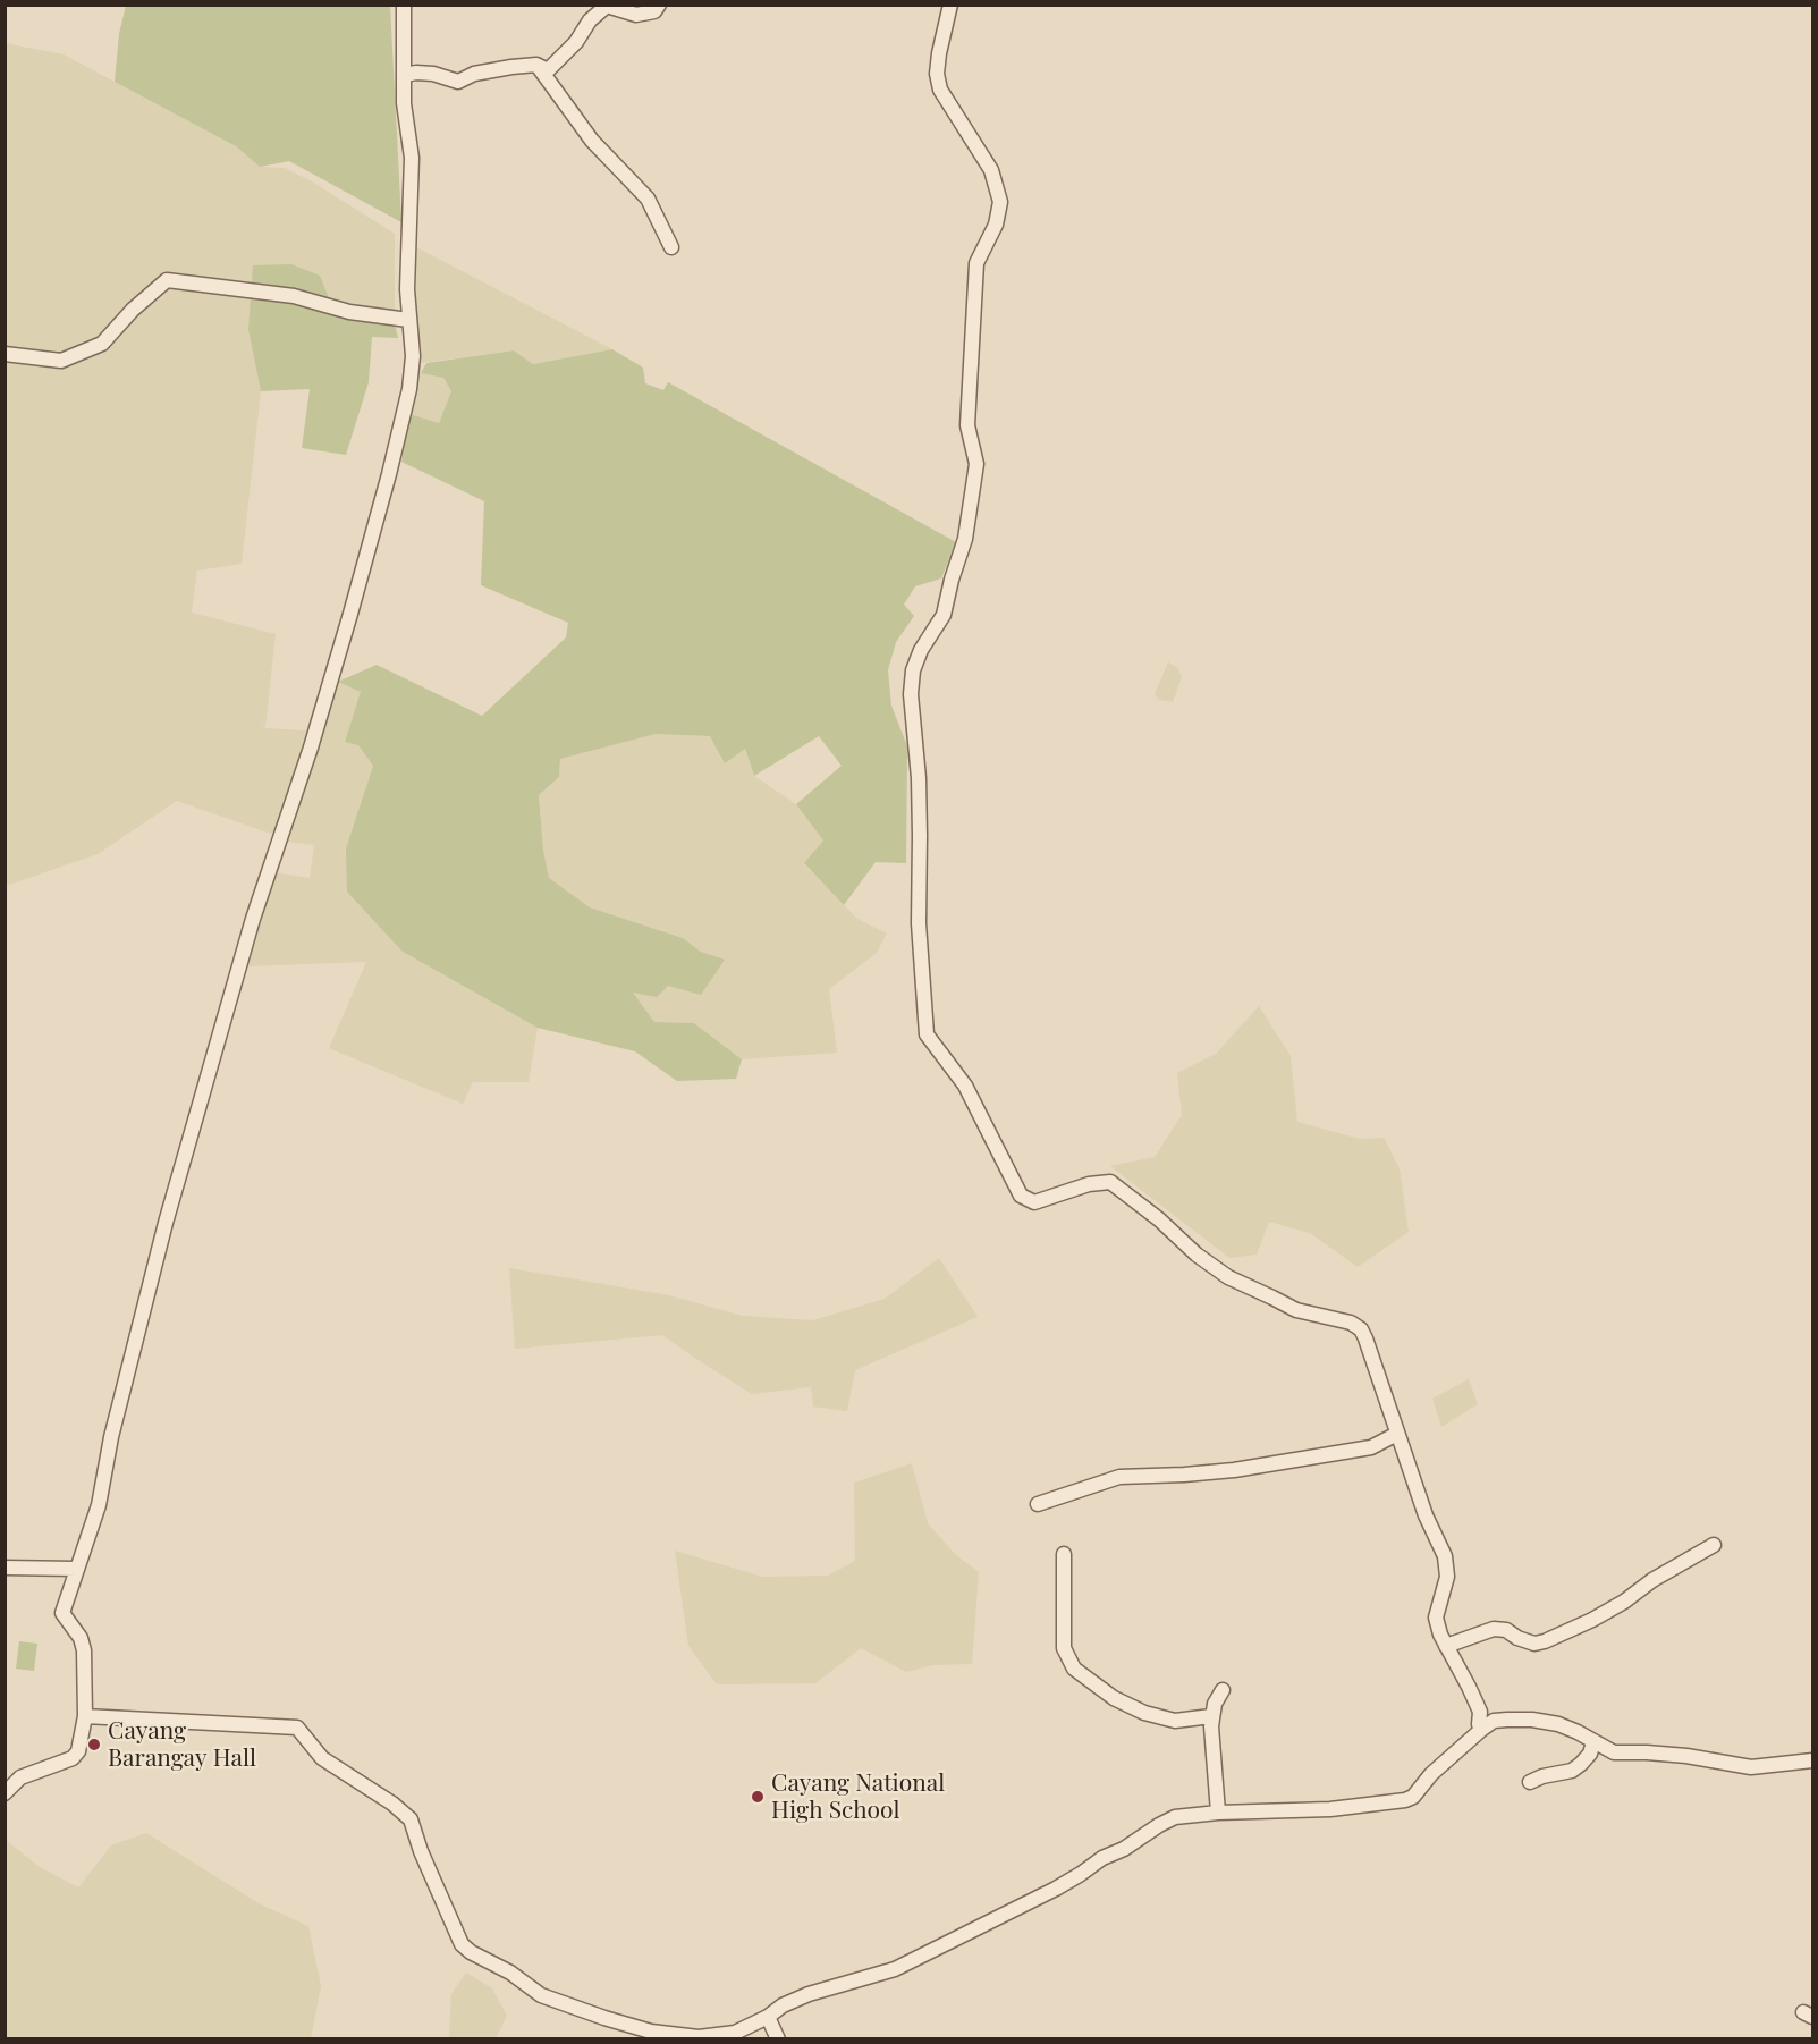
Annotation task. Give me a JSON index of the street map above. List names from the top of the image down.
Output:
{
  "places": ["Cayang Barangay Hall", "Cayang National High School"]
}
